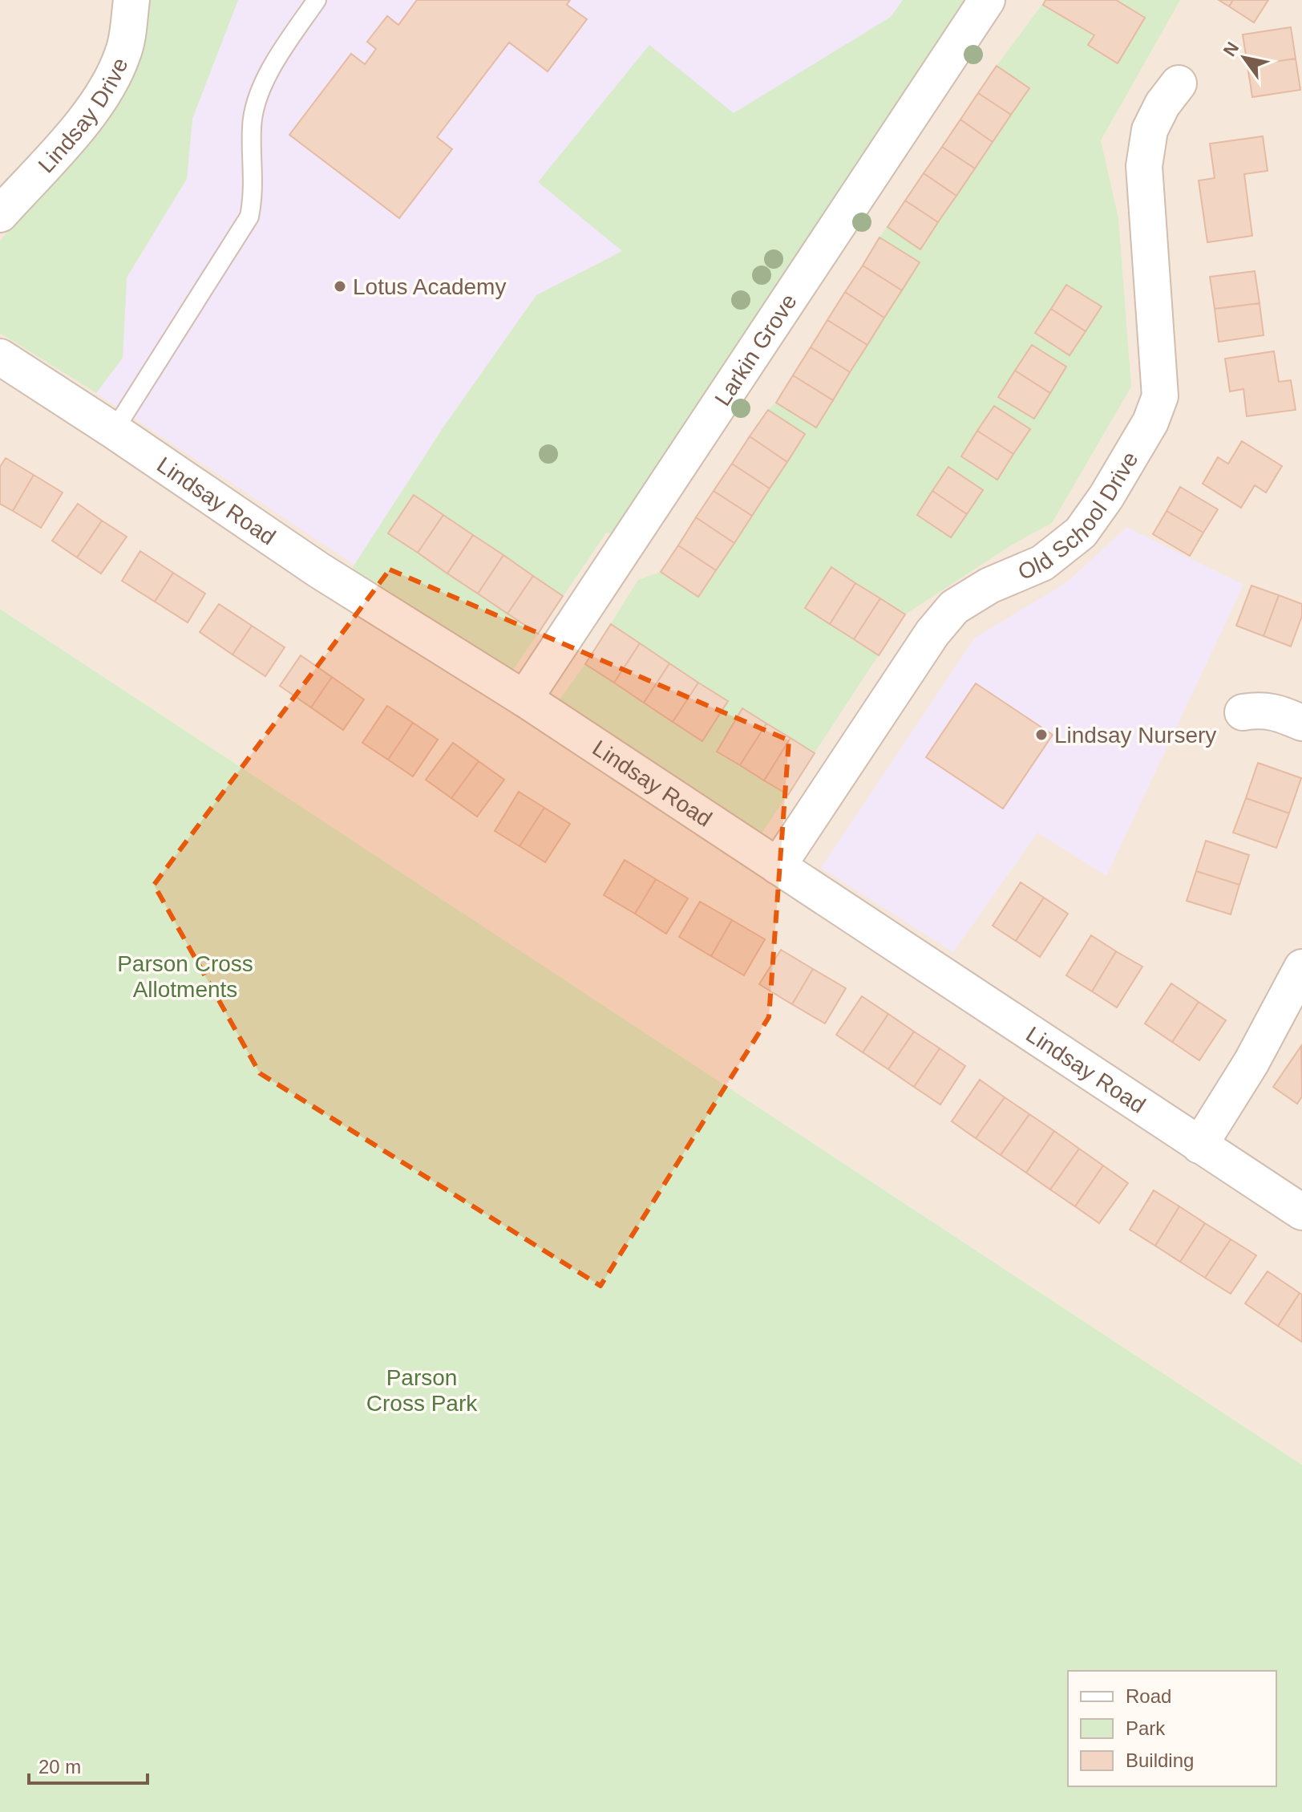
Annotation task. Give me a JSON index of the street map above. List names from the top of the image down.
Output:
{
  "streets": {
    "street": [
      "Lindsay Drive",
      "Larkin Grove",
      "Lindsay Road",
      "Old School Drive"
    ]
  },
  "crossings": [
    ["Larkin Grove", "Lindsay Road"],
    ["Lindsay Road", "Old School Drive"]
  ],
  "parks": ["Parson Cross Allotments", "Parson Cross Park"],
  "places": ["Lotus Academy", "Lindsay Nursery"],
  "legend": ["Road", "Park", "Building"],
  "scale_bar": "20 m",
  "north": "top left"
}
